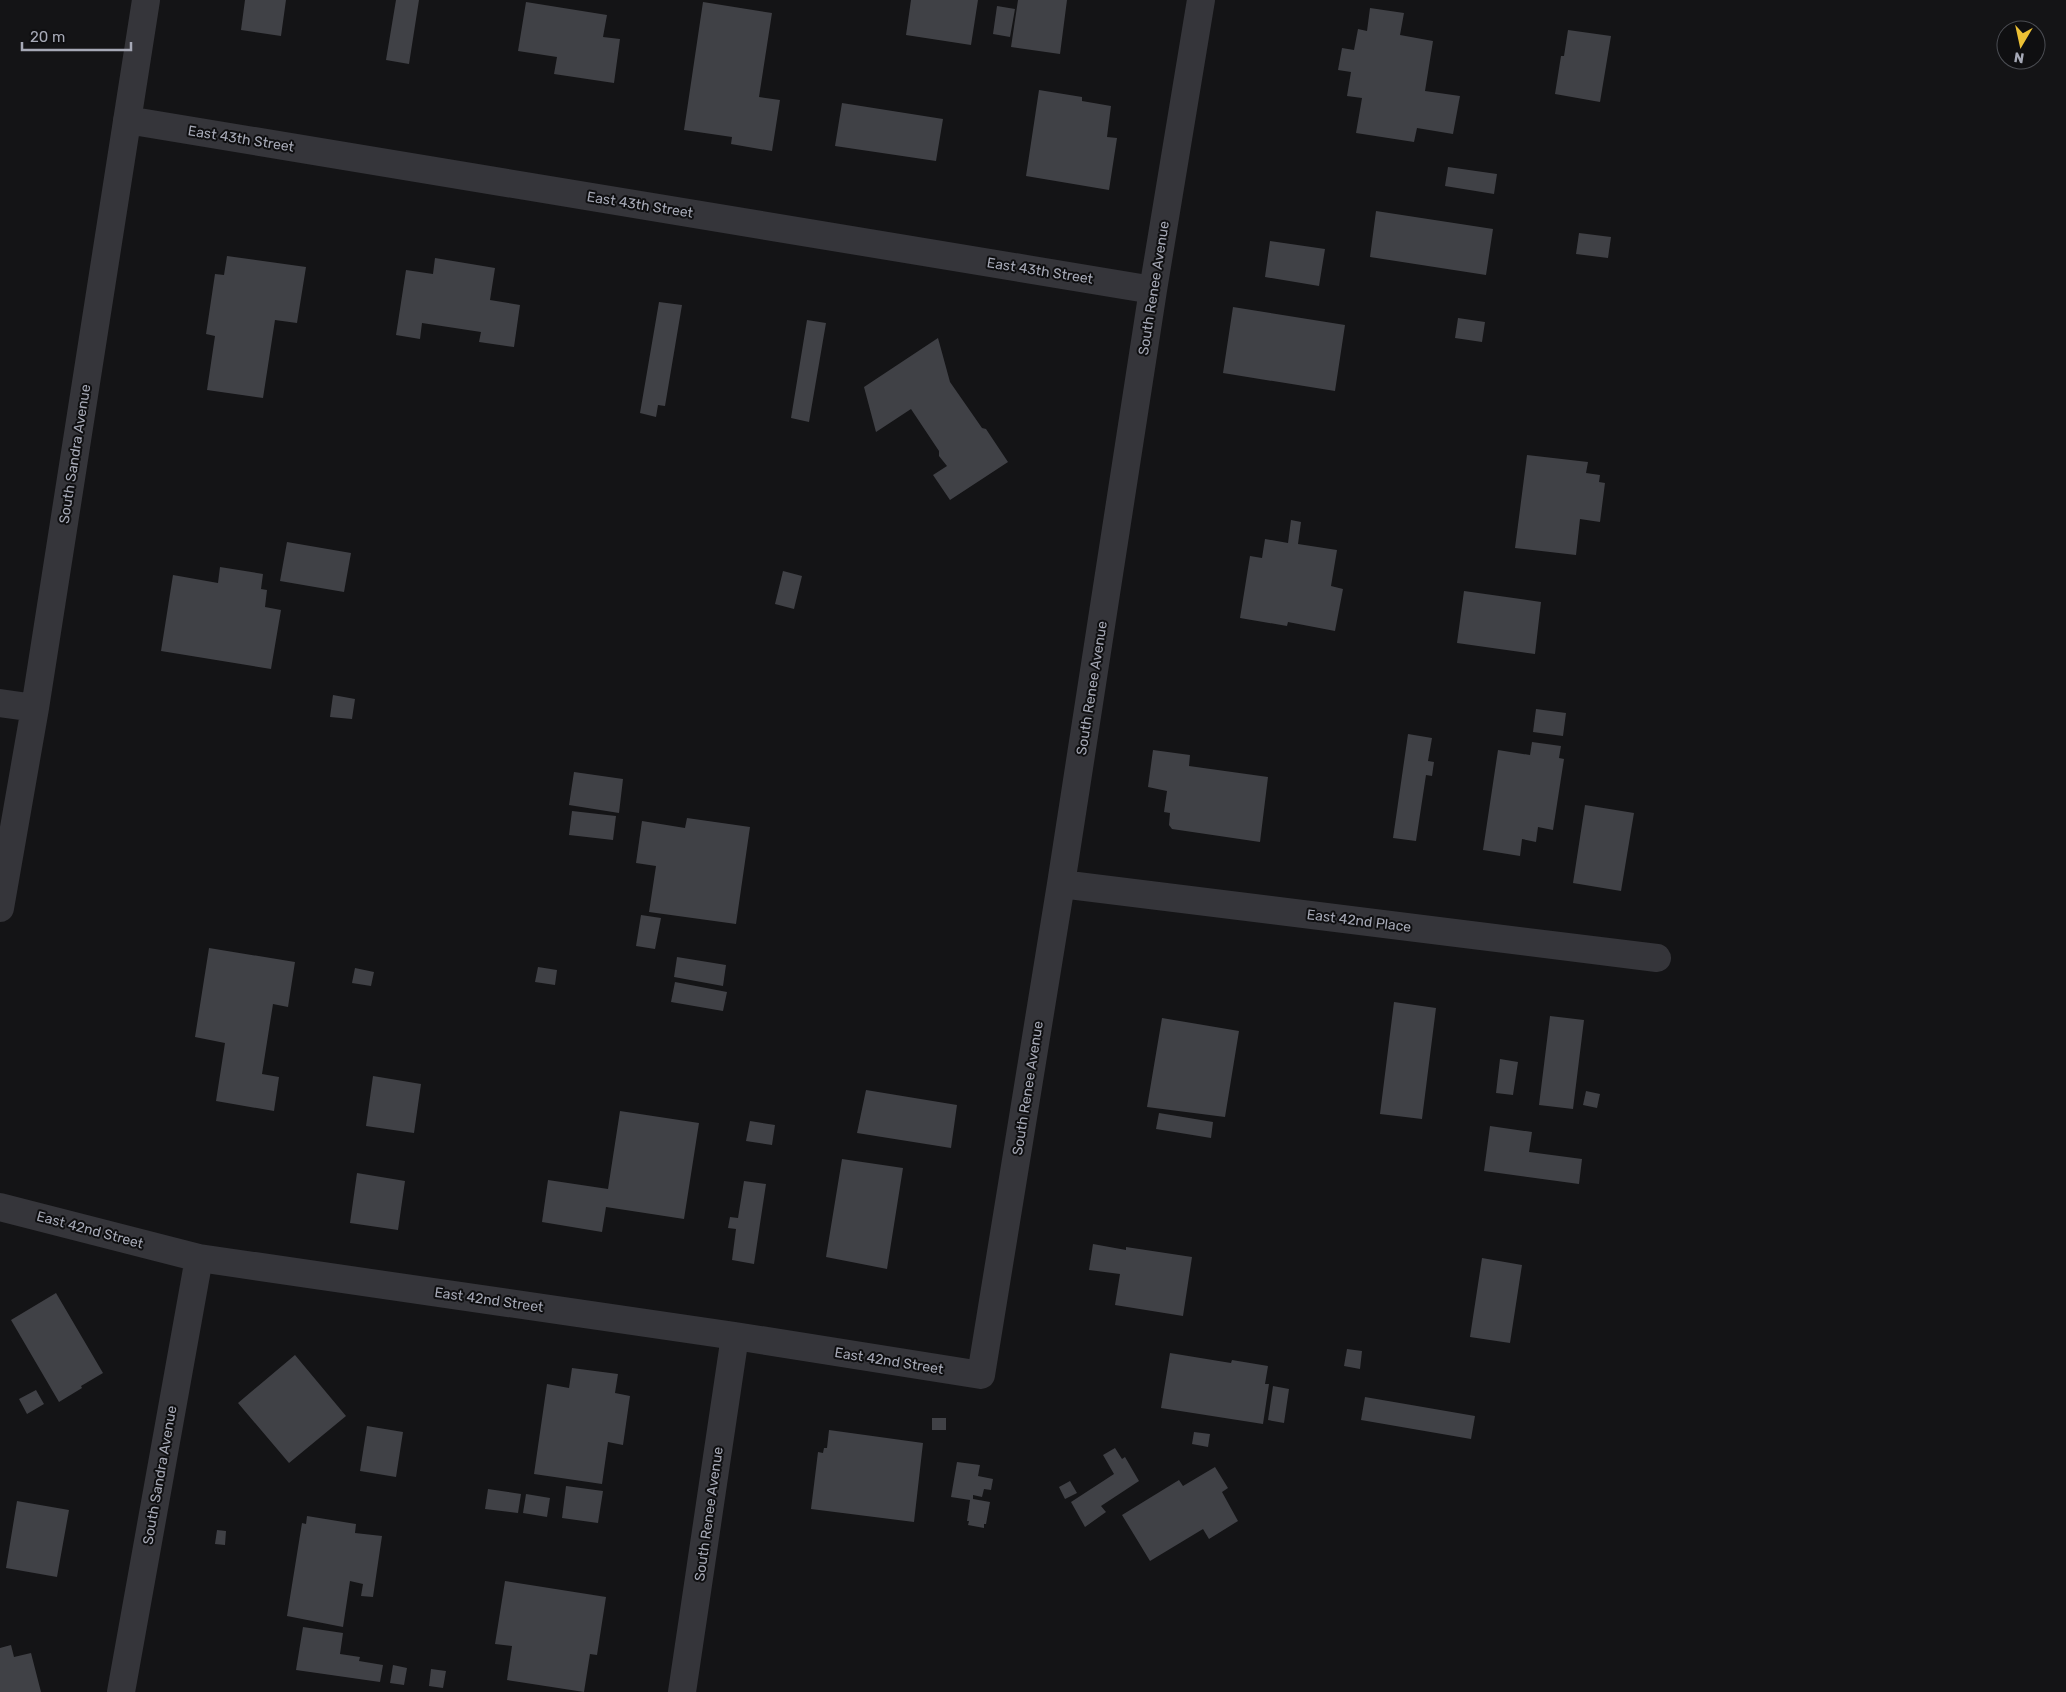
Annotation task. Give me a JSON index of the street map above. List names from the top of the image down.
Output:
{
  "streets": {
    "street": [
      "East 43th Street",
      "South Renee Avenue",
      "South Sandra Avenue",
      "East 42nd Place",
      "East 42nd Street"
    ]
  },
  "crossings": [
    ["East 43th Street", "South Renee Avenue"],
    ["East 43th Street", "South Sandra Avenue"],
    ["South Renee Avenue", "East 42nd Place"],
    ["South Renee Avenue", "East 42nd Street"],
    ["South Sandra Avenue", "East 42nd Street"]
  ],
  "scale_bar": "20 m",
  "north": "bottom"
}
